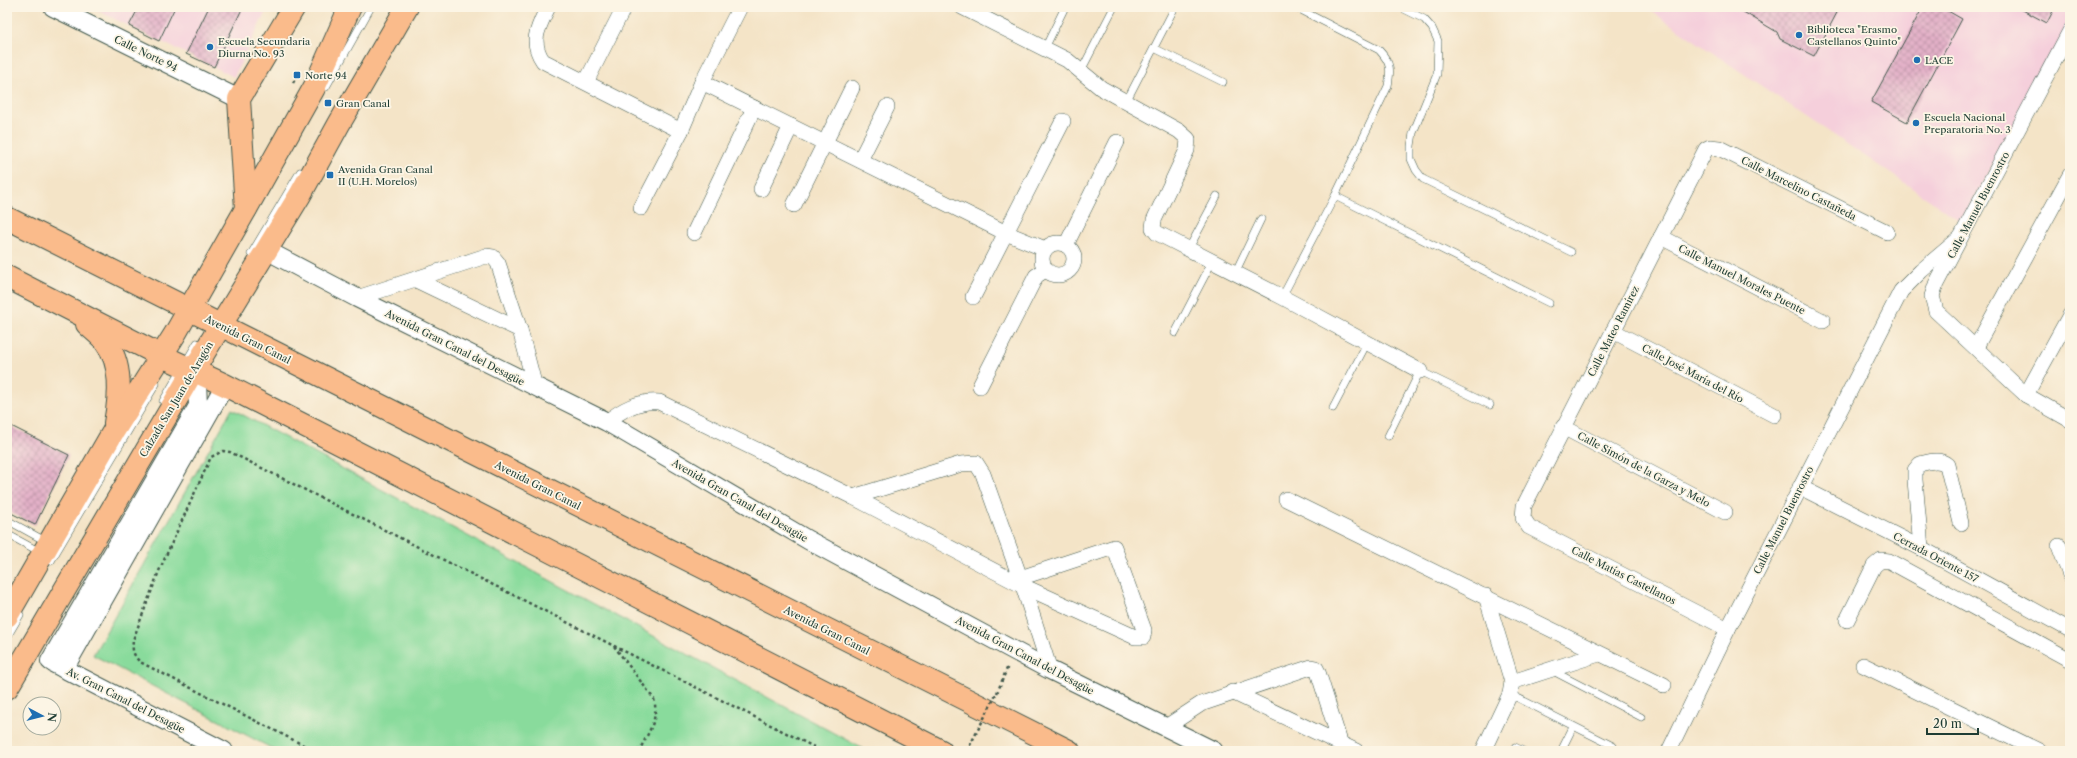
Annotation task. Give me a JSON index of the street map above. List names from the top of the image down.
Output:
{
  "streets": {
    "main road": ["Avenida Gran Canal", "Calzada San Juan de Aragón"],
    "street": [
      "Calle Norte 94",
      "Calle Marcelino Castañeda",
      "Calle Manuel Buenrostro",
      "Calle Manuel Morales Puente",
      "Calle Mateo Ramírez",
      "Avenida Gran Canal del Desagüe",
      "Calle José María del Río",
      "Calle Simón de la Garza y Melo",
      "Cerrada Oriente 157",
      "Calle Matías Castellanos",
      "Av. Gran Canal del Desagüe"
    ]
  },
  "crossings": [
    ["Calle Marcelino Castañeda", "Calle Mateo Ramírez"],
    ["Calle Manuel Buenrostro", "Cerrada Oriente 157"],
    ["Calle Manuel Buenrostro", "Calle Matías Castellanos"],
    ["Calle Manuel Morales Puente", "Calle Mateo Ramírez"],
    ["Calle Mateo Ramírez", "Calle José María del Río"],
    ["Calle Mateo Ramírez", "Calle Simón de la Garza y Melo"],
    ["Calle Mateo Ramírez", "Calle Matías Castellanos"],
    ["Avenida Gran Canal", "Calzada San Juan de Aragón"],
    ["Avenida Gran Canal del Desagüe", "Calzada San Juan de Aragón"],
    ["Calzada San Juan de Aragón", "Av. Gran Canal del Desagüe"]
  ],
  "places": {
    "other": [
      "Biblioteca \"Erasmo Castellanos Quinto\"",
      "Escuela Secundaria Diurna No. 93",
      "LACE",
      "Escuela Nacional Preparatoria No. 3"
    ],
    "transit": ["Norte 94", "Gran Canal", "Avenida Gran Canal II (U.H. Morelos)"]
  },
  "scale_bar": "20 m",
  "north": "right"
}
